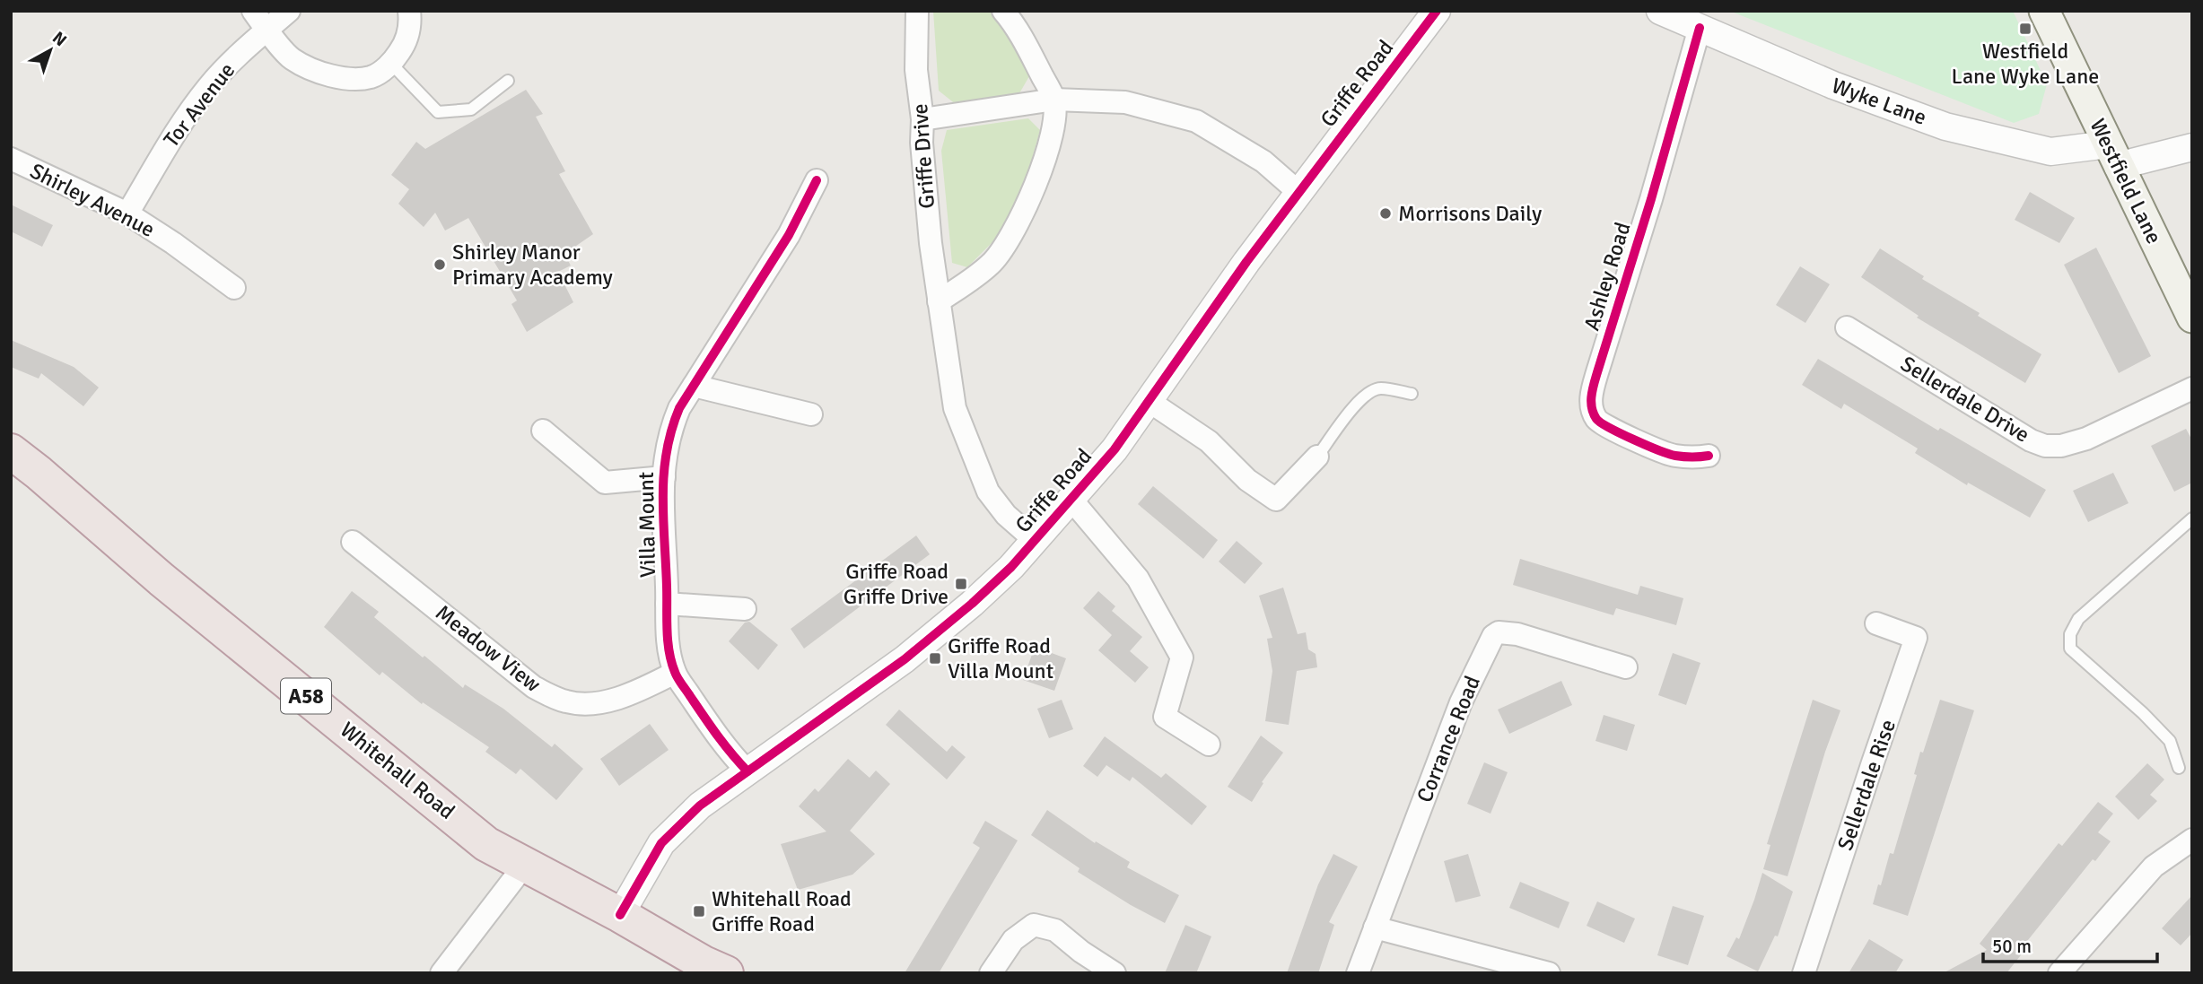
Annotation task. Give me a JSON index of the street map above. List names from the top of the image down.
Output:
{
  "streets": {
    "highway": ["A58", "Whitehall Road"],
    "main road": ["Westfield Lane"],
    "street": [
      "Griffe Road",
      "Wyke Lane",
      "Tor Avenue",
      "Griffe Drive",
      "Shirley Avenue",
      "Ashley Road",
      "Sellerdale Drive",
      "Villa Mount",
      "Meadow View",
      "Corrance Road",
      "Sellerdale Rise"
    ]
  },
  "crossings": [
    ["Griffe Road", "Griffe Drive"],
    ["Griffe Road", "Villa Mount"],
    ["Griffe Road", "Whitehall Road"],
    ["Wyke Lane", "Westfield Lane"],
    ["Wyke Lane", "Ashley Road"],
    ["Tor Avenue", "Shirley Avenue"],
    ["Villa Mount", "Meadow View"]
  ],
  "places": {
    "transit": [
      "Westfield Lane Wyke Lane",
      "Griffe Road Griffe Drive",
      "Griffe Road Villa Mount",
      "Whitehall Road Griffe Road"
    ],
    "other": ["Morrisons Daily", "Shirley Manor Primary Academy"]
  },
  "scale_bar": "50 m",
  "north": "top right"
}
